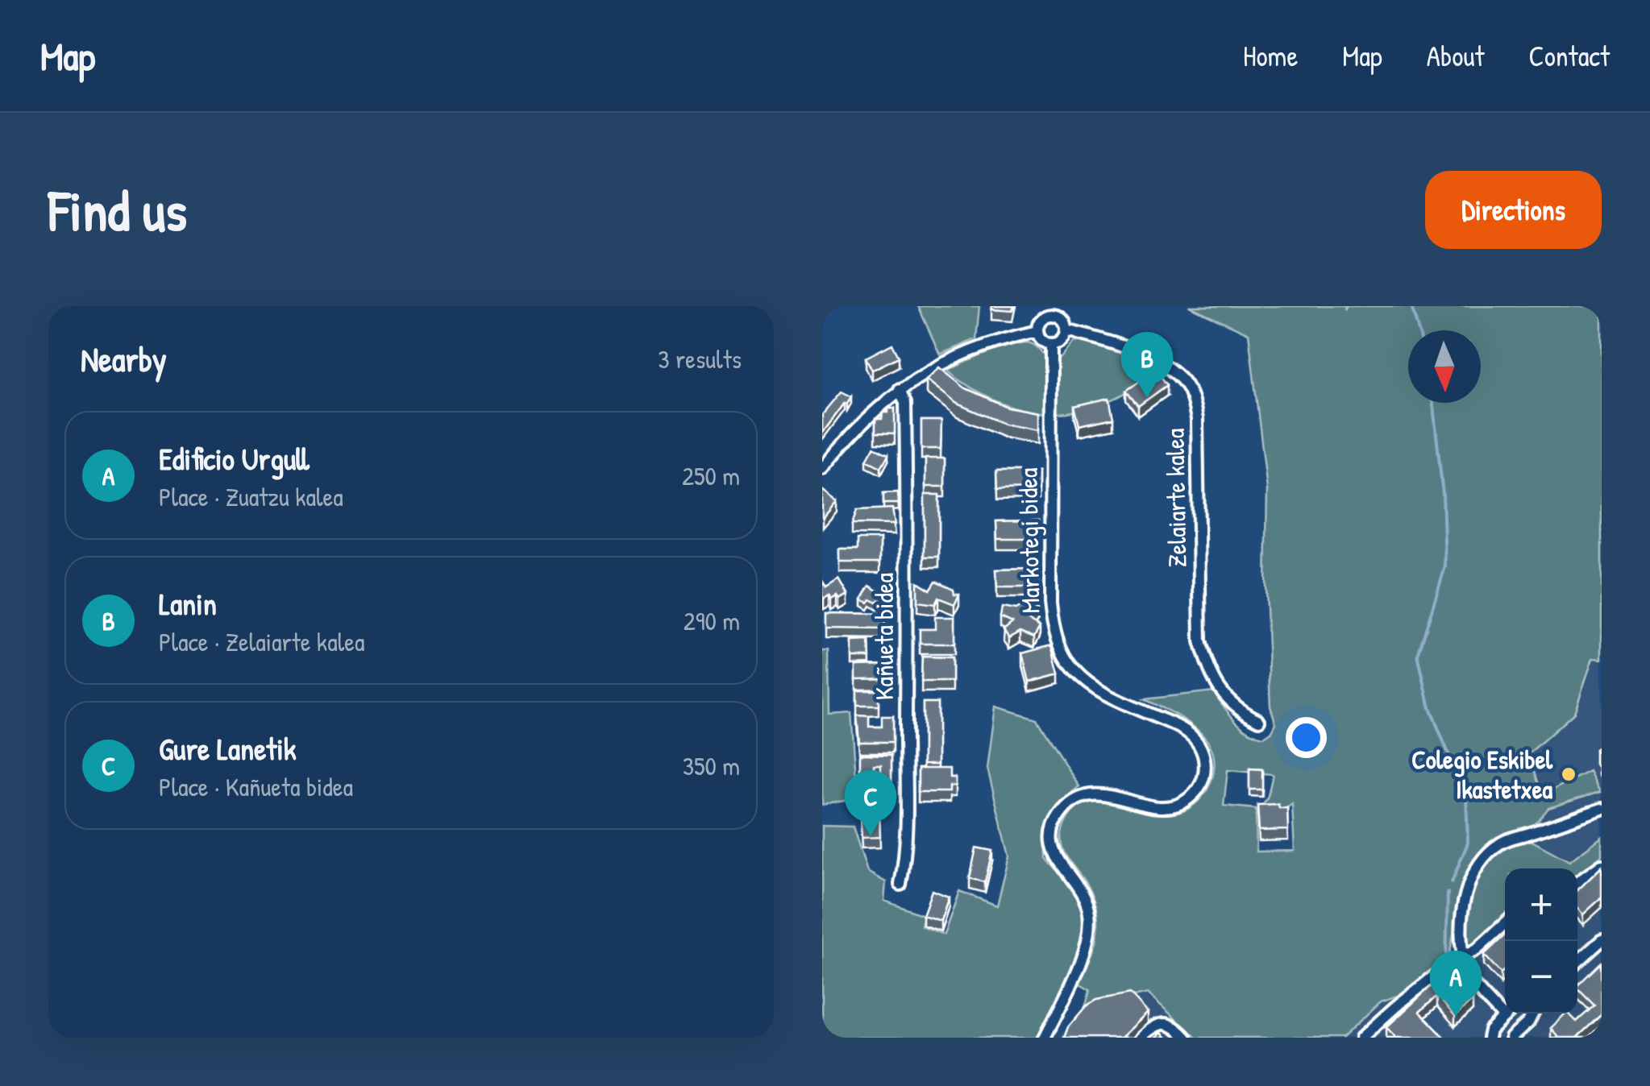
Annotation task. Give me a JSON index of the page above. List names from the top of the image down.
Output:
{
  "streets": {
    "street": ["Zelaiarte kalea", "Markotegi bidea", "Kañueta bidea"]
  },
  "crossings": [
    ["Zelaiarte kalea", "Markotegi bidea"]
  ],
  "places": ["Colegio Eskibel Ikastetxea"],
  "north": "bottom",
  "page": {
    "header": "Map",
    "nav": [
      "Home",
      "Map",
      "About",
      "Contact"
    ],
    "buttons": "Directions",
    "title": "Find us",
    "heading": ["Nearby", "3 results"],
    "pins": ["B", "C", "A"],
    "list": [
      {
        "mark": "A",
        "name": "Edificio Urgull",
        "note": "Place · Zuatzu kalea",
        "value": "250 m"
      },
      {
        "mark": "B",
        "name": "Lanin",
        "note": "Place · Zelaiarte kalea",
        "value": "290 m"
      },
      {
        "mark": "C",
        "name": "Gure Lanetik",
        "note": "Place · Kañueta bidea",
        "value": "350 m"
      }
    ],
    "map_buttons": ["+", "−"]
  }
}
